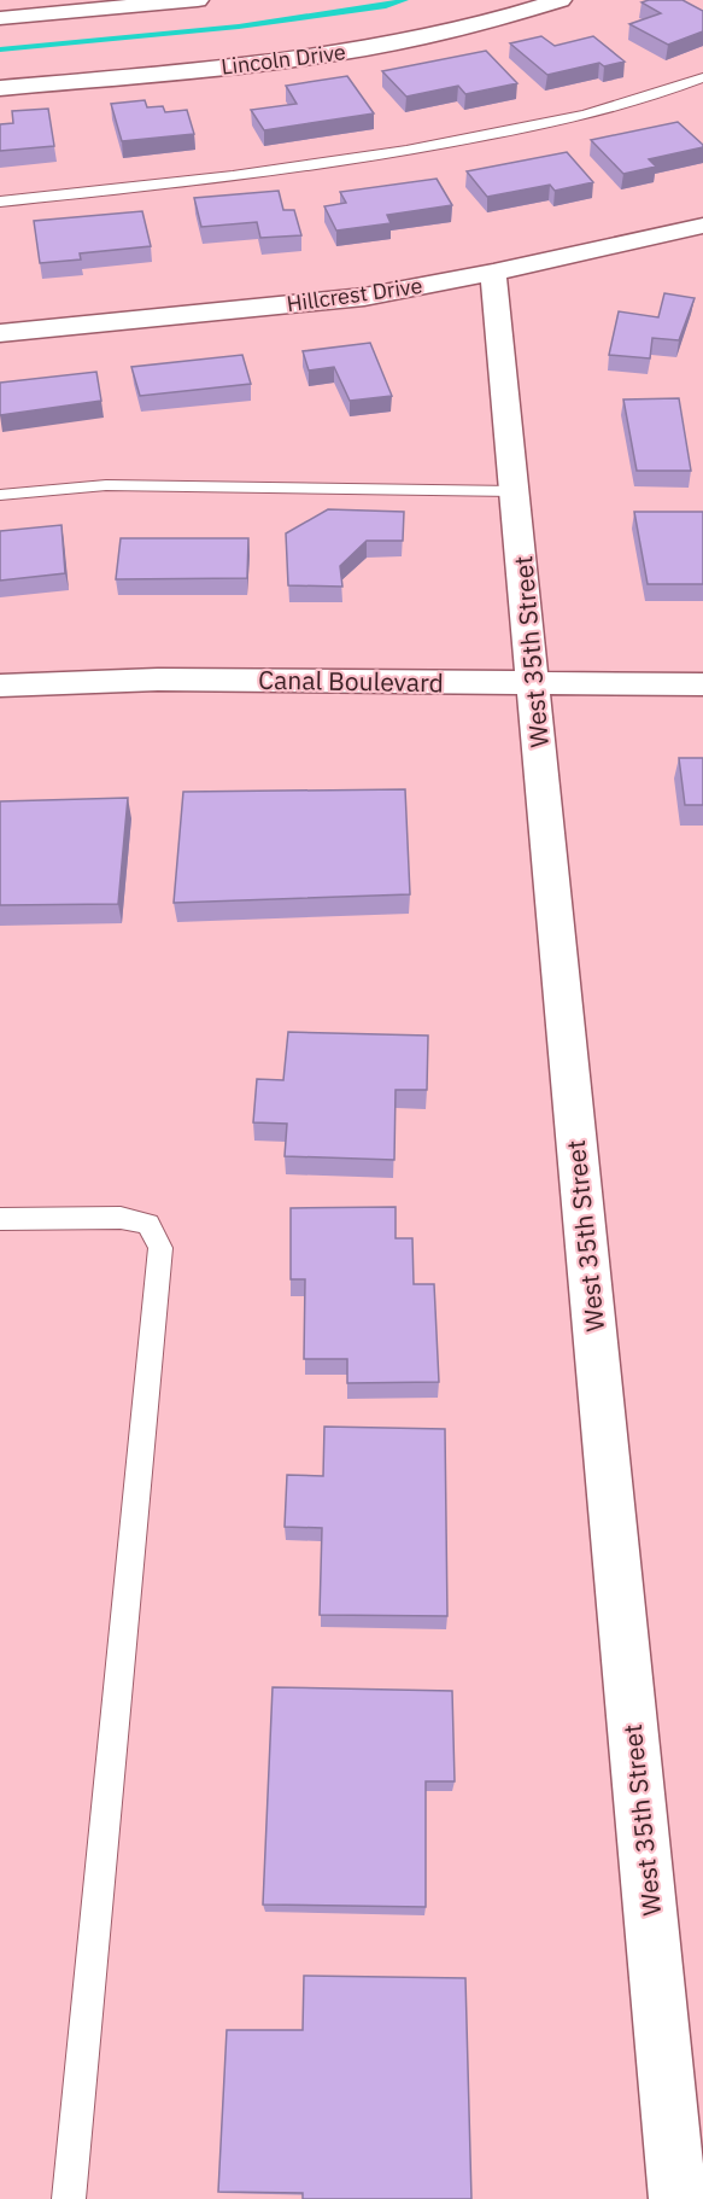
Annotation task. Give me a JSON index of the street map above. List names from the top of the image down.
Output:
{
  "streets": {
    "street": [
      "Lincoln Drive",
      "Hillcrest Drive",
      "West 35th Street",
      "Canal Boulevard"
    ]
  },
  "crossings": [
    ["Hillcrest Drive", "West 35th Street"],
    ["West 35th Street", "Canal Boulevard"]
  ]
}
